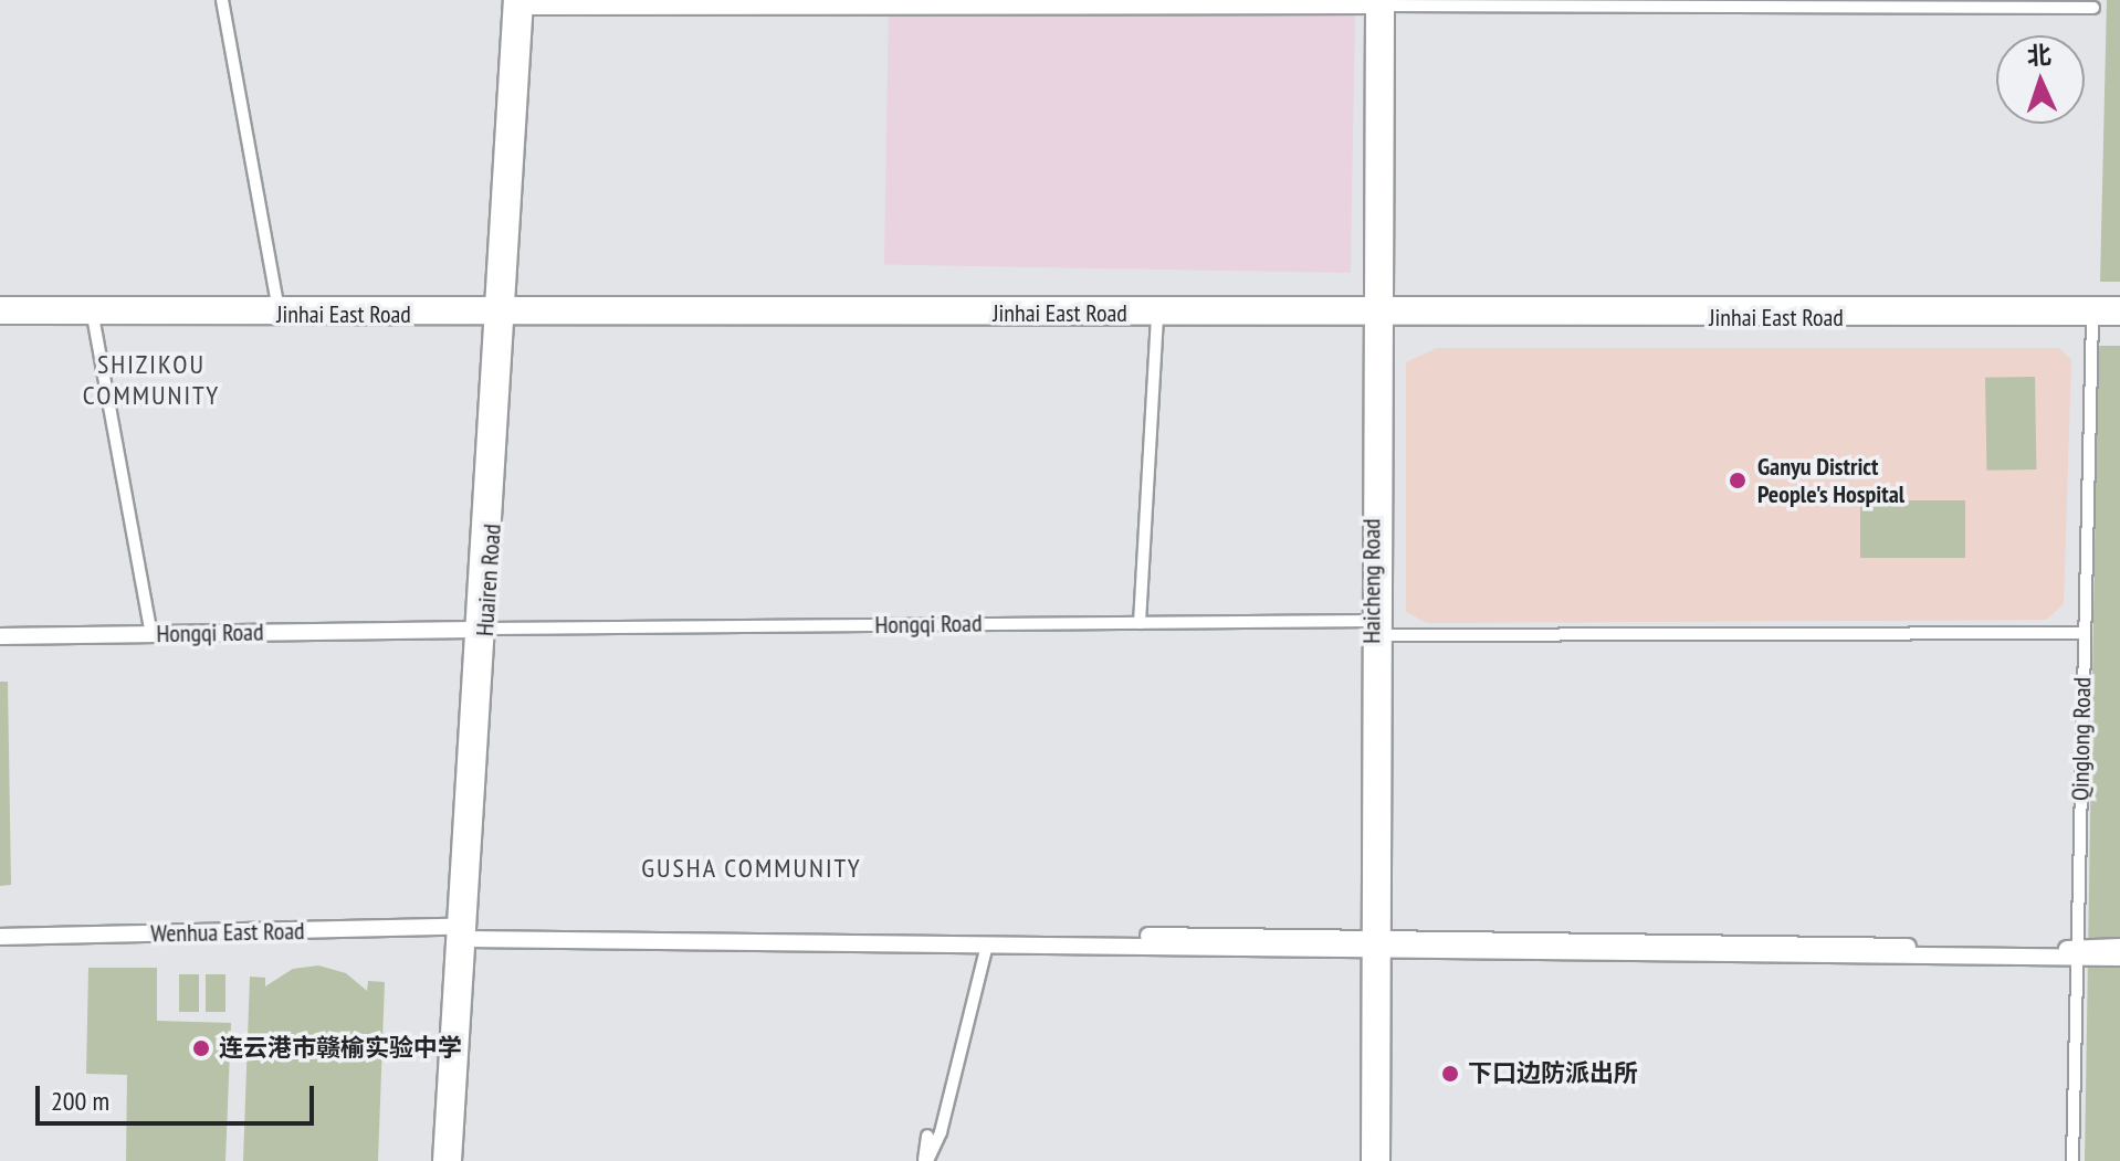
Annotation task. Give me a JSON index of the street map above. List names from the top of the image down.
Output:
{
  "streets": {
    "main road": [
      "Jinhai East Road",
      "Huairen Road",
      "Haicheng Road",
      "Hongqi Road",
      "Wenhua East Road"
    ],
    "street": ["Qinglong Road"]
  },
  "crossings": [
    ["Jinhai East Road", "Huairen Road"],
    ["Jinhai East Road", "Haicheng Road"],
    ["Jinhai East Road", "Qinglong Road"],
    ["Huairen Road", "Hongqi Road"],
    ["Huairen Road", "Wenhua East Road"],
    ["Haicheng Road", "Hongqi Road"]
  ],
  "districts": ["SHIZIKOU COMMUNITY", "GUSHA COMMUNITY"],
  "places": ["Ganyu District People's Hospital", "连云港市赣榆实验中学", "下口边防派出所"],
  "scale_bar": "200 m",
  "north": "top"
}
